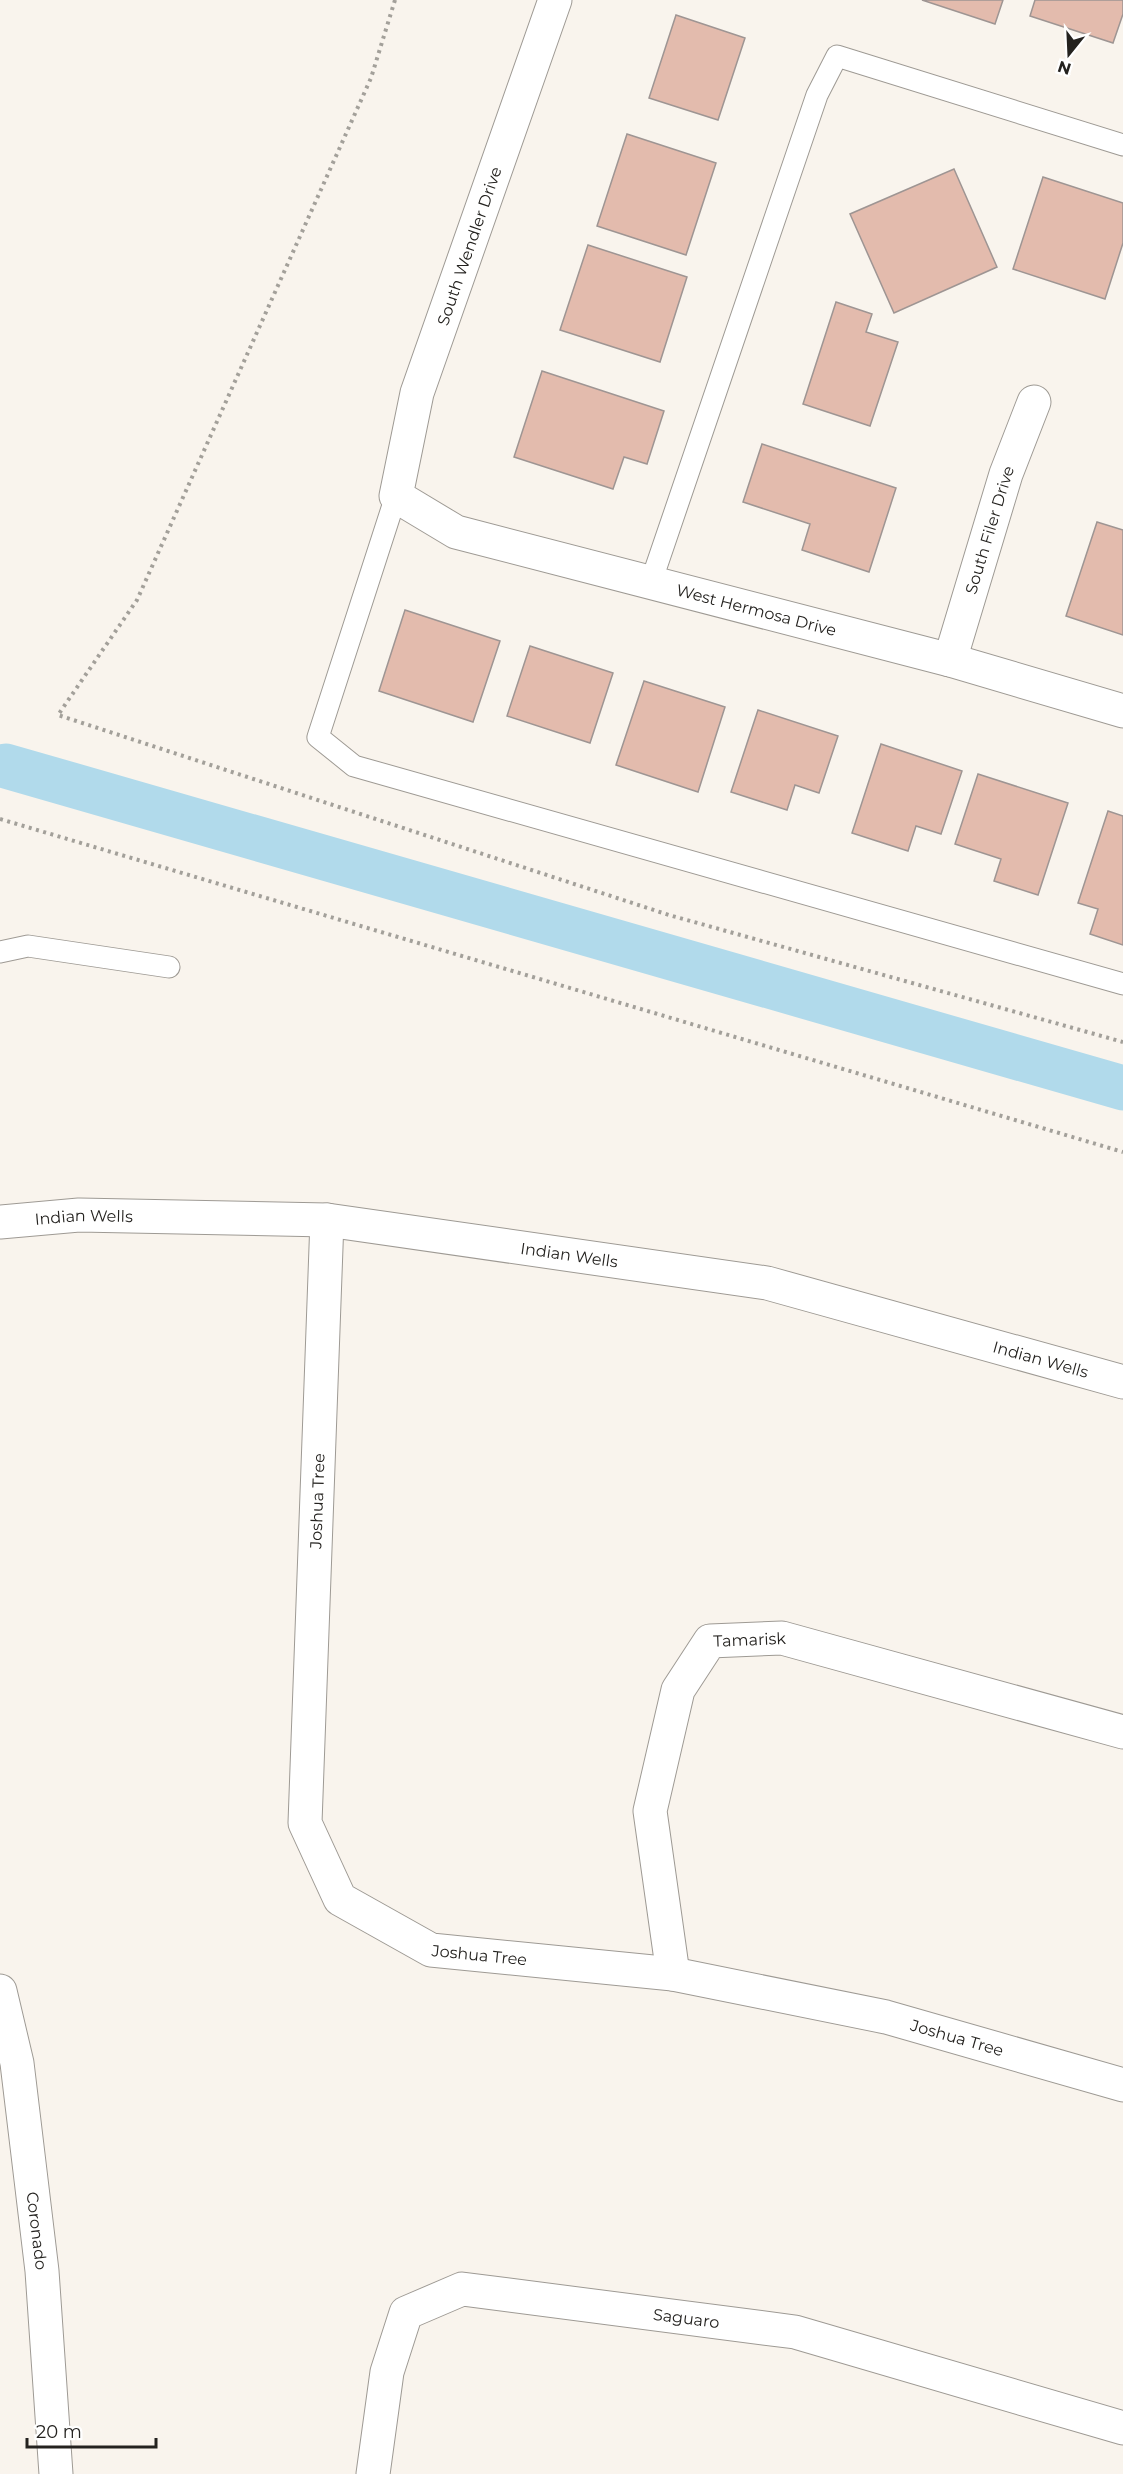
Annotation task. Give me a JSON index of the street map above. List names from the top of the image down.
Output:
{
  "streets": {
    "street": [
      "South Wendler Drive",
      "South Filer Drive",
      "West Hermosa Drive",
      "Indian Wells",
      "Joshua Tree",
      "Tamarisk",
      "Coronado",
      "Saguaro"
    ]
  },
  "crossings": [
    ["South Wendler Drive", "West Hermosa Drive"],
    ["South Filer Drive", "West Hermosa Drive"],
    ["Indian Wells", "Joshua Tree"],
    ["Joshua Tree", "Tamarisk"]
  ],
  "scale_bar": "20 m",
  "north": "bottom"
}
